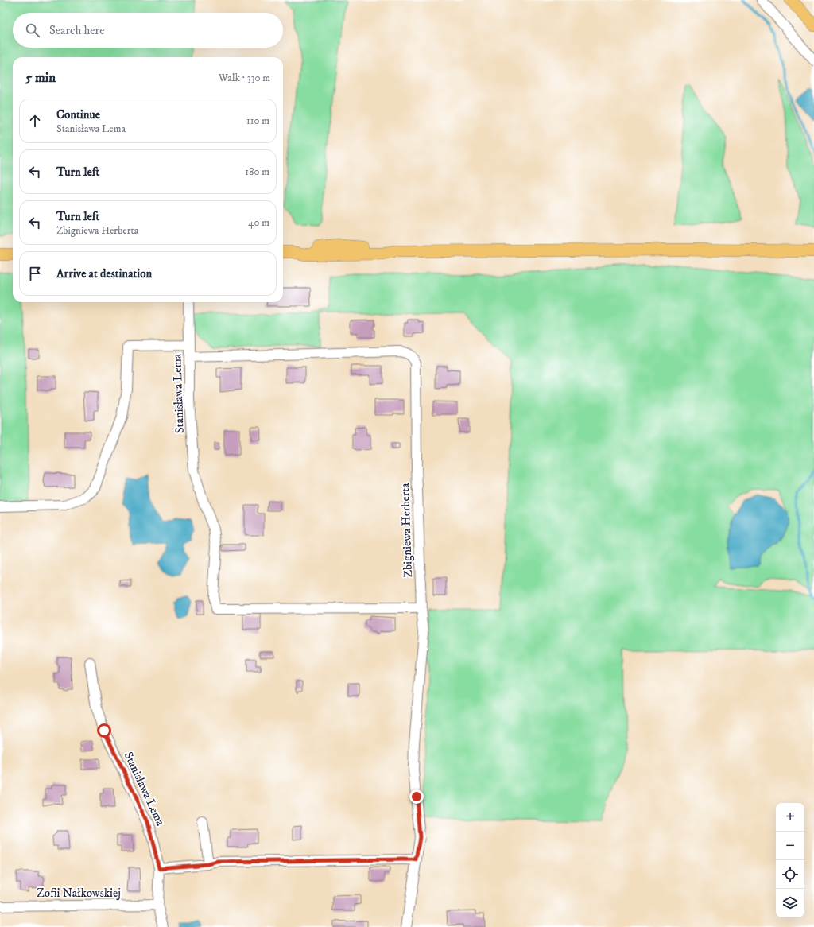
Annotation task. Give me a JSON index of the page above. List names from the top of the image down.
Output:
{
  "streets": {
    "street": ["Stanisława Lema", "Zbigniewa Herberta", "Zofii Nałkowskiej"]
  },
  "crossings": [
    ["Stanisława Lema", "Zbigniewa Herberta"],
    ["Stanisława Lema", "Zofii Nałkowskiej"]
  ],
  "page": {
    "search": "Search here",
    "heading": ["5 min", "Walk · 330 m"],
    "list": [
      ["Continue", "Stanisława Lema", "110 m"],
      ["Turn left", "180 m"],
      ["Turn left", "Zbigniewa Herberta", "40 m"],
      "Arrive at destination"
    ],
    "map_buttons": ["+", "−"]
  }
}
